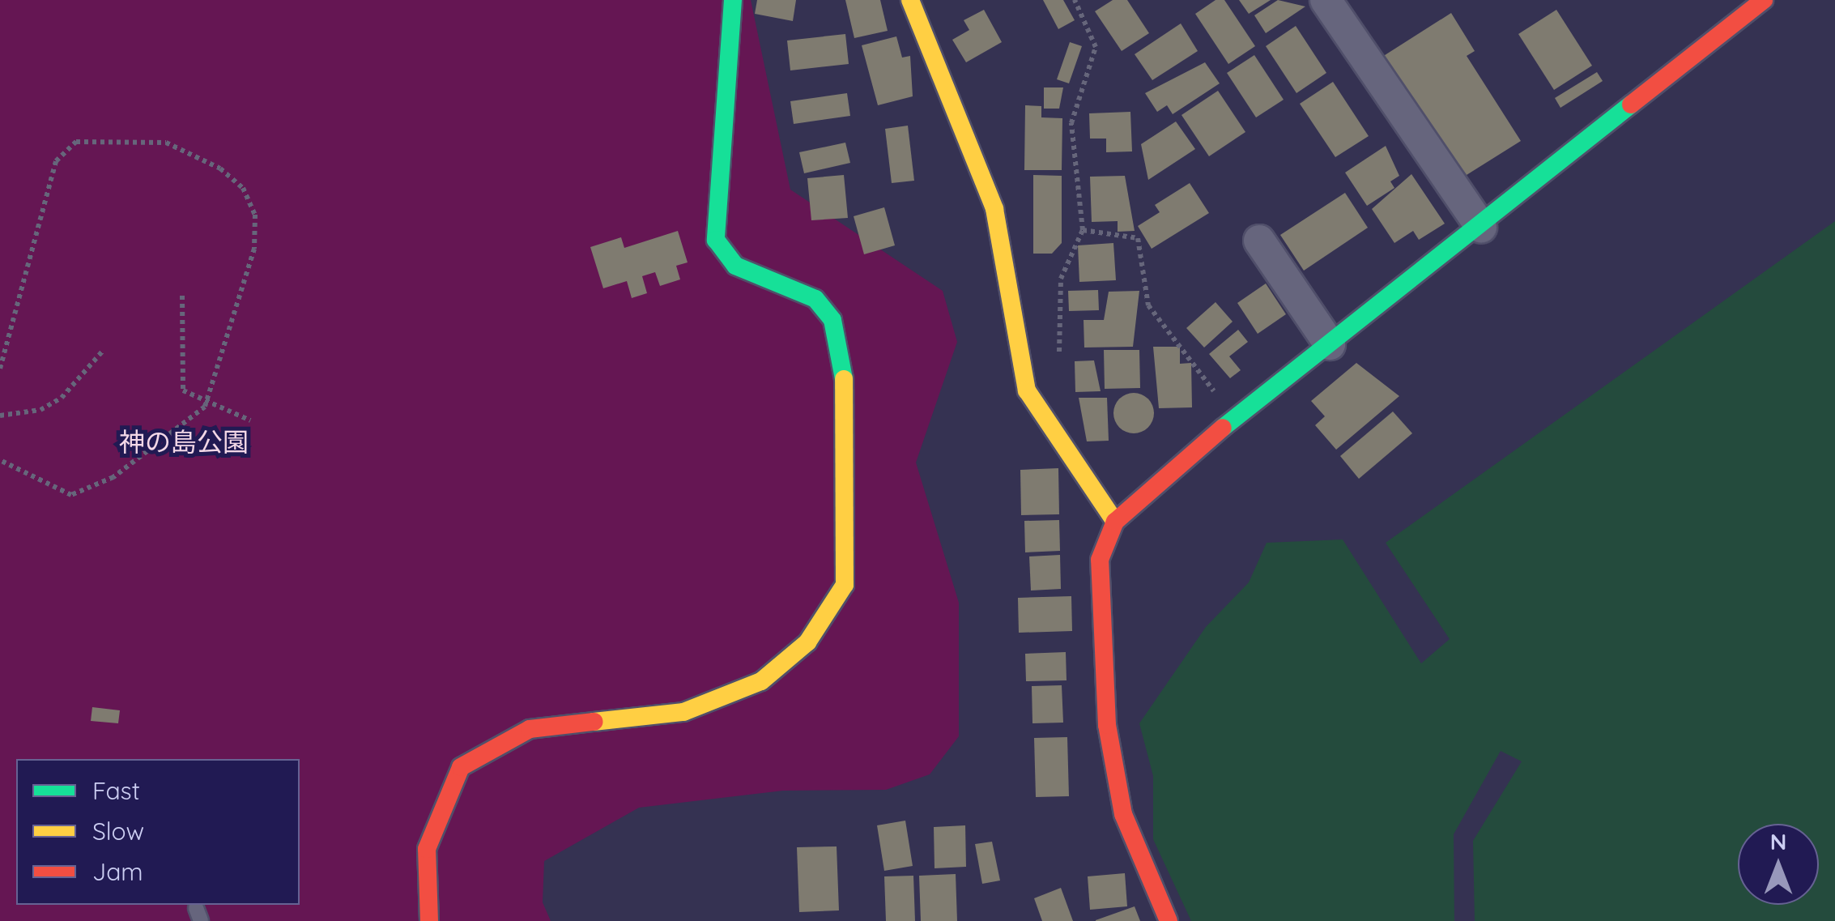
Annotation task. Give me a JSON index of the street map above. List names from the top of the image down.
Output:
{
  "parks": ["神の島公園"],
  "legend": ["Fast", "Slow", "Jam"],
  "north": "top"
}
